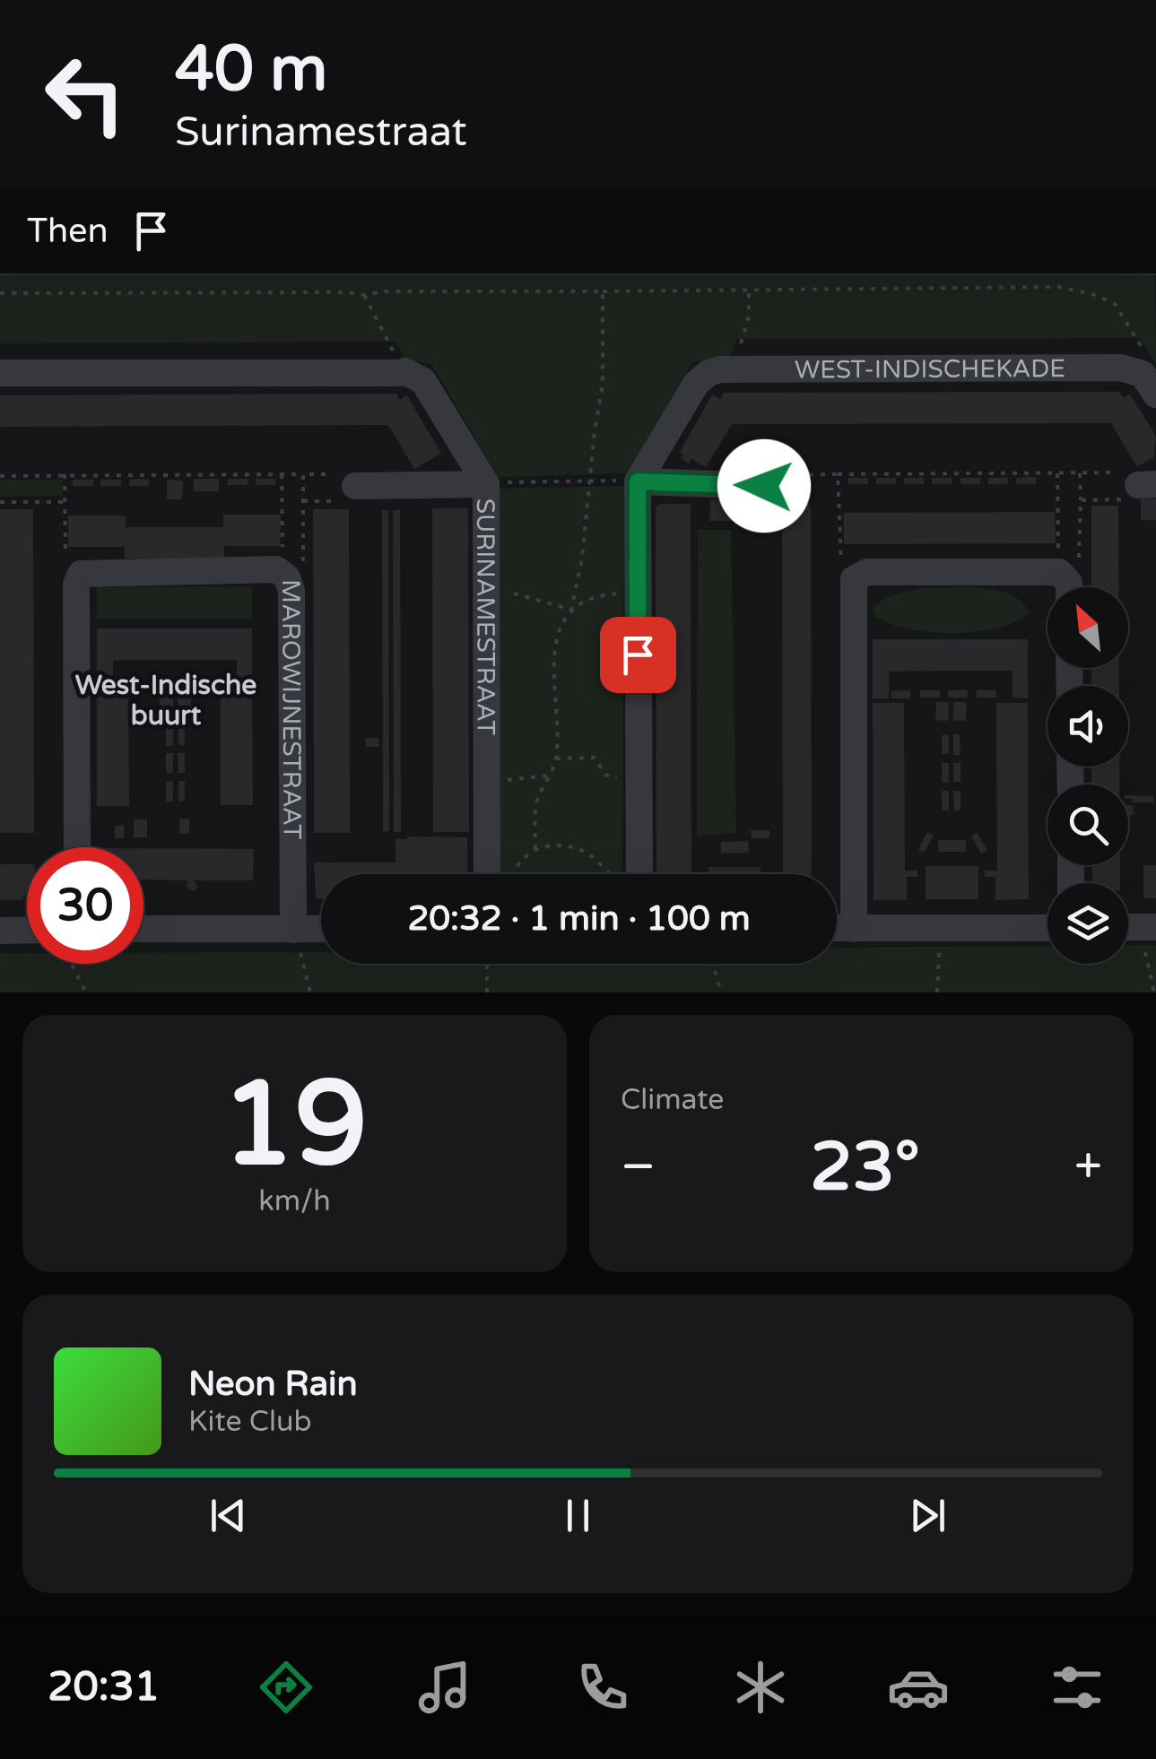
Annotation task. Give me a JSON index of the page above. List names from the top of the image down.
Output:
{
  "streets": {
    "street": ["WEST-INDISCHEKADE", "SURINAMESTRAAT", "MAROWIJNESTRAAT"]
  },
  "districts": ["West-Indische buurt"],
  "north": "top left",
  "page": {
    "turn": ["40 m", "Surinamestraat"],
    "then": "Then",
    "limit": "30",
    "trip": "20:32 · 1 min · 100 m",
    "tile": [
      ["19", "km/h"],
      "Climate"
    ],
    "heat": ["−", "23°", "+"],
    "song": ["Neon Rain", "Kite Club"],
    "tabs": "20:31"
  }
}
